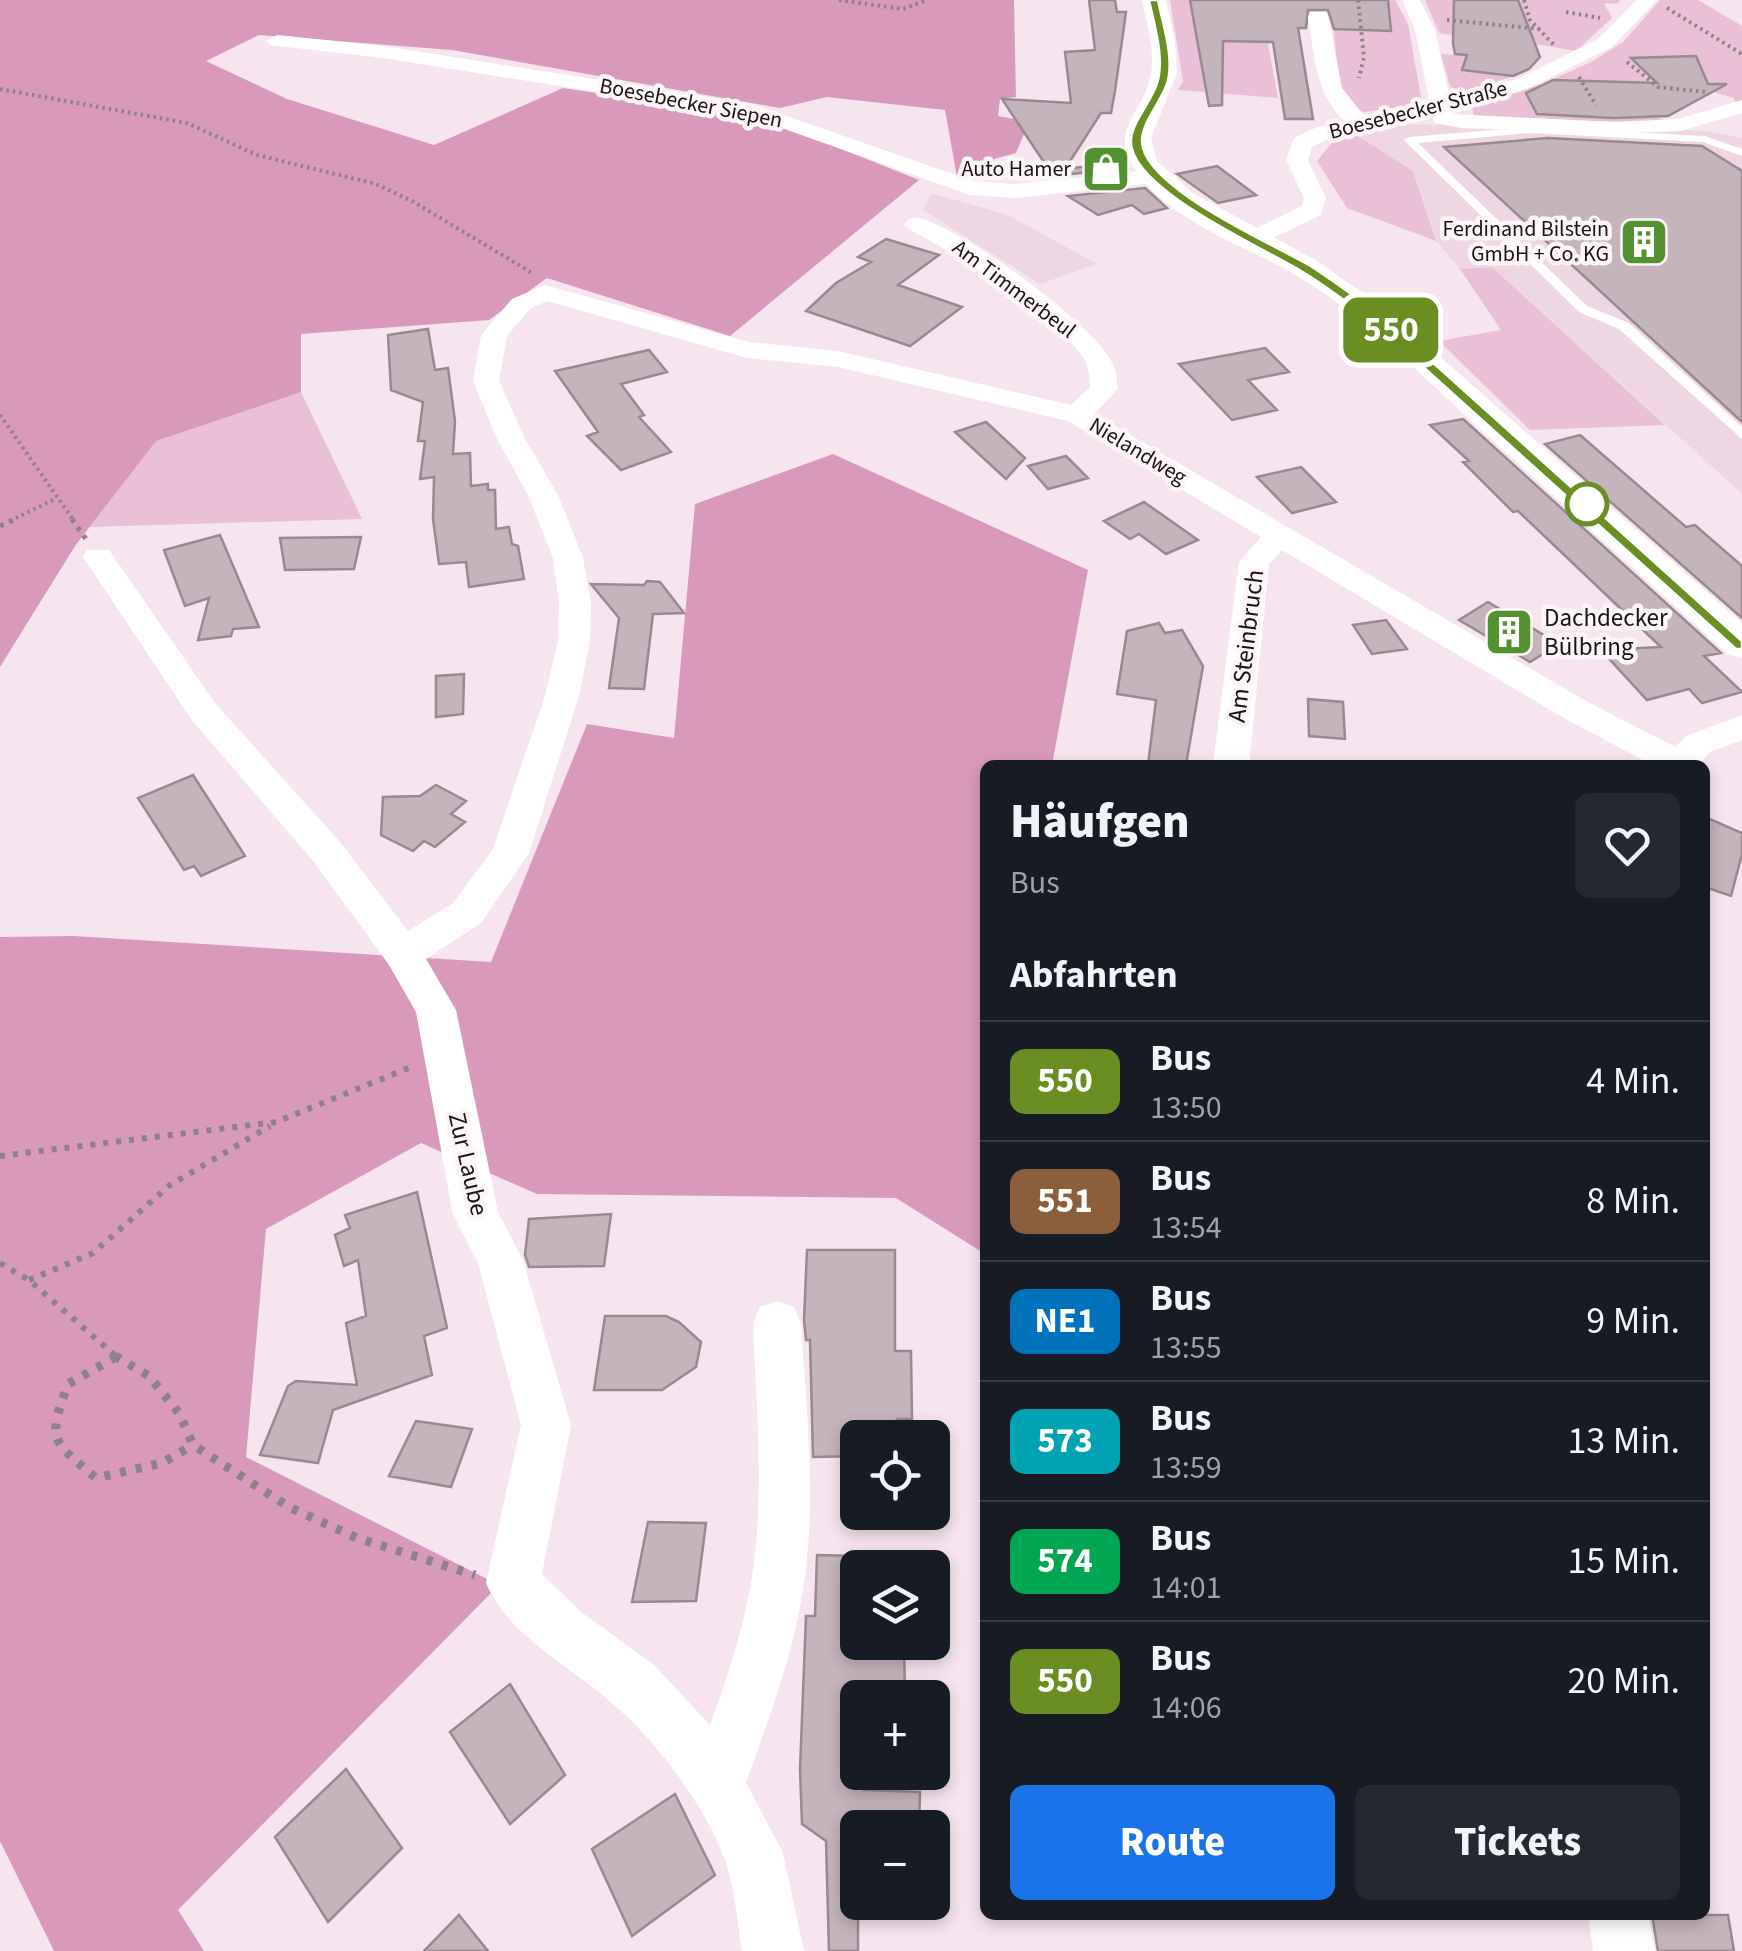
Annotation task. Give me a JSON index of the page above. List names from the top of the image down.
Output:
{
  "streets": {
    "street": [
      "Boesebecker Siepen",
      "Boesebecker Straße",
      "Am Timmerbeul",
      "Nielandweg",
      "Am Steinbruch",
      "Zur Laube"
    ]
  },
  "crossings": [
    ["Am Timmerbeul", "Nielandweg"],
    ["Nielandweg", "Am Steinbruch"]
  ],
  "places": {
    "shop": ["Auto Hamer"],
    "building": ["Ferdinand Bilstein GmbH + Co. KG", "Dachdecker Bülbring"]
  },
  "lines": ["bus line 550"],
  "page": {
    "on_map": "550",
    "heading": [
      ["Häufgen", "Bus"],
      "Abfahrten"
    ],
    "list": [
      {
        "mark": "550",
        "name": "Bus",
        "note": "13:50",
        "value": "4 Min."
      },
      {
        "mark": "551",
        "name": "Bus",
        "note": "13:54",
        "value": "8 Min."
      },
      {
        "mark": "NE1",
        "name": "Bus",
        "note": "13:55",
        "value": "9 Min."
      },
      {
        "mark": "573",
        "name": "Bus",
        "note": "13:59",
        "value": "13 Min."
      },
      {
        "mark": "574",
        "name": "Bus",
        "note": "14:01",
        "value": "15 Min."
      },
      {
        "mark": "550",
        "name": "Bus",
        "note": "14:06",
        "value": "20 Min."
      }
    ],
    "map_buttons": ["+", "−"],
    "buttons": ["Route", "Tickets"]
  }
}
